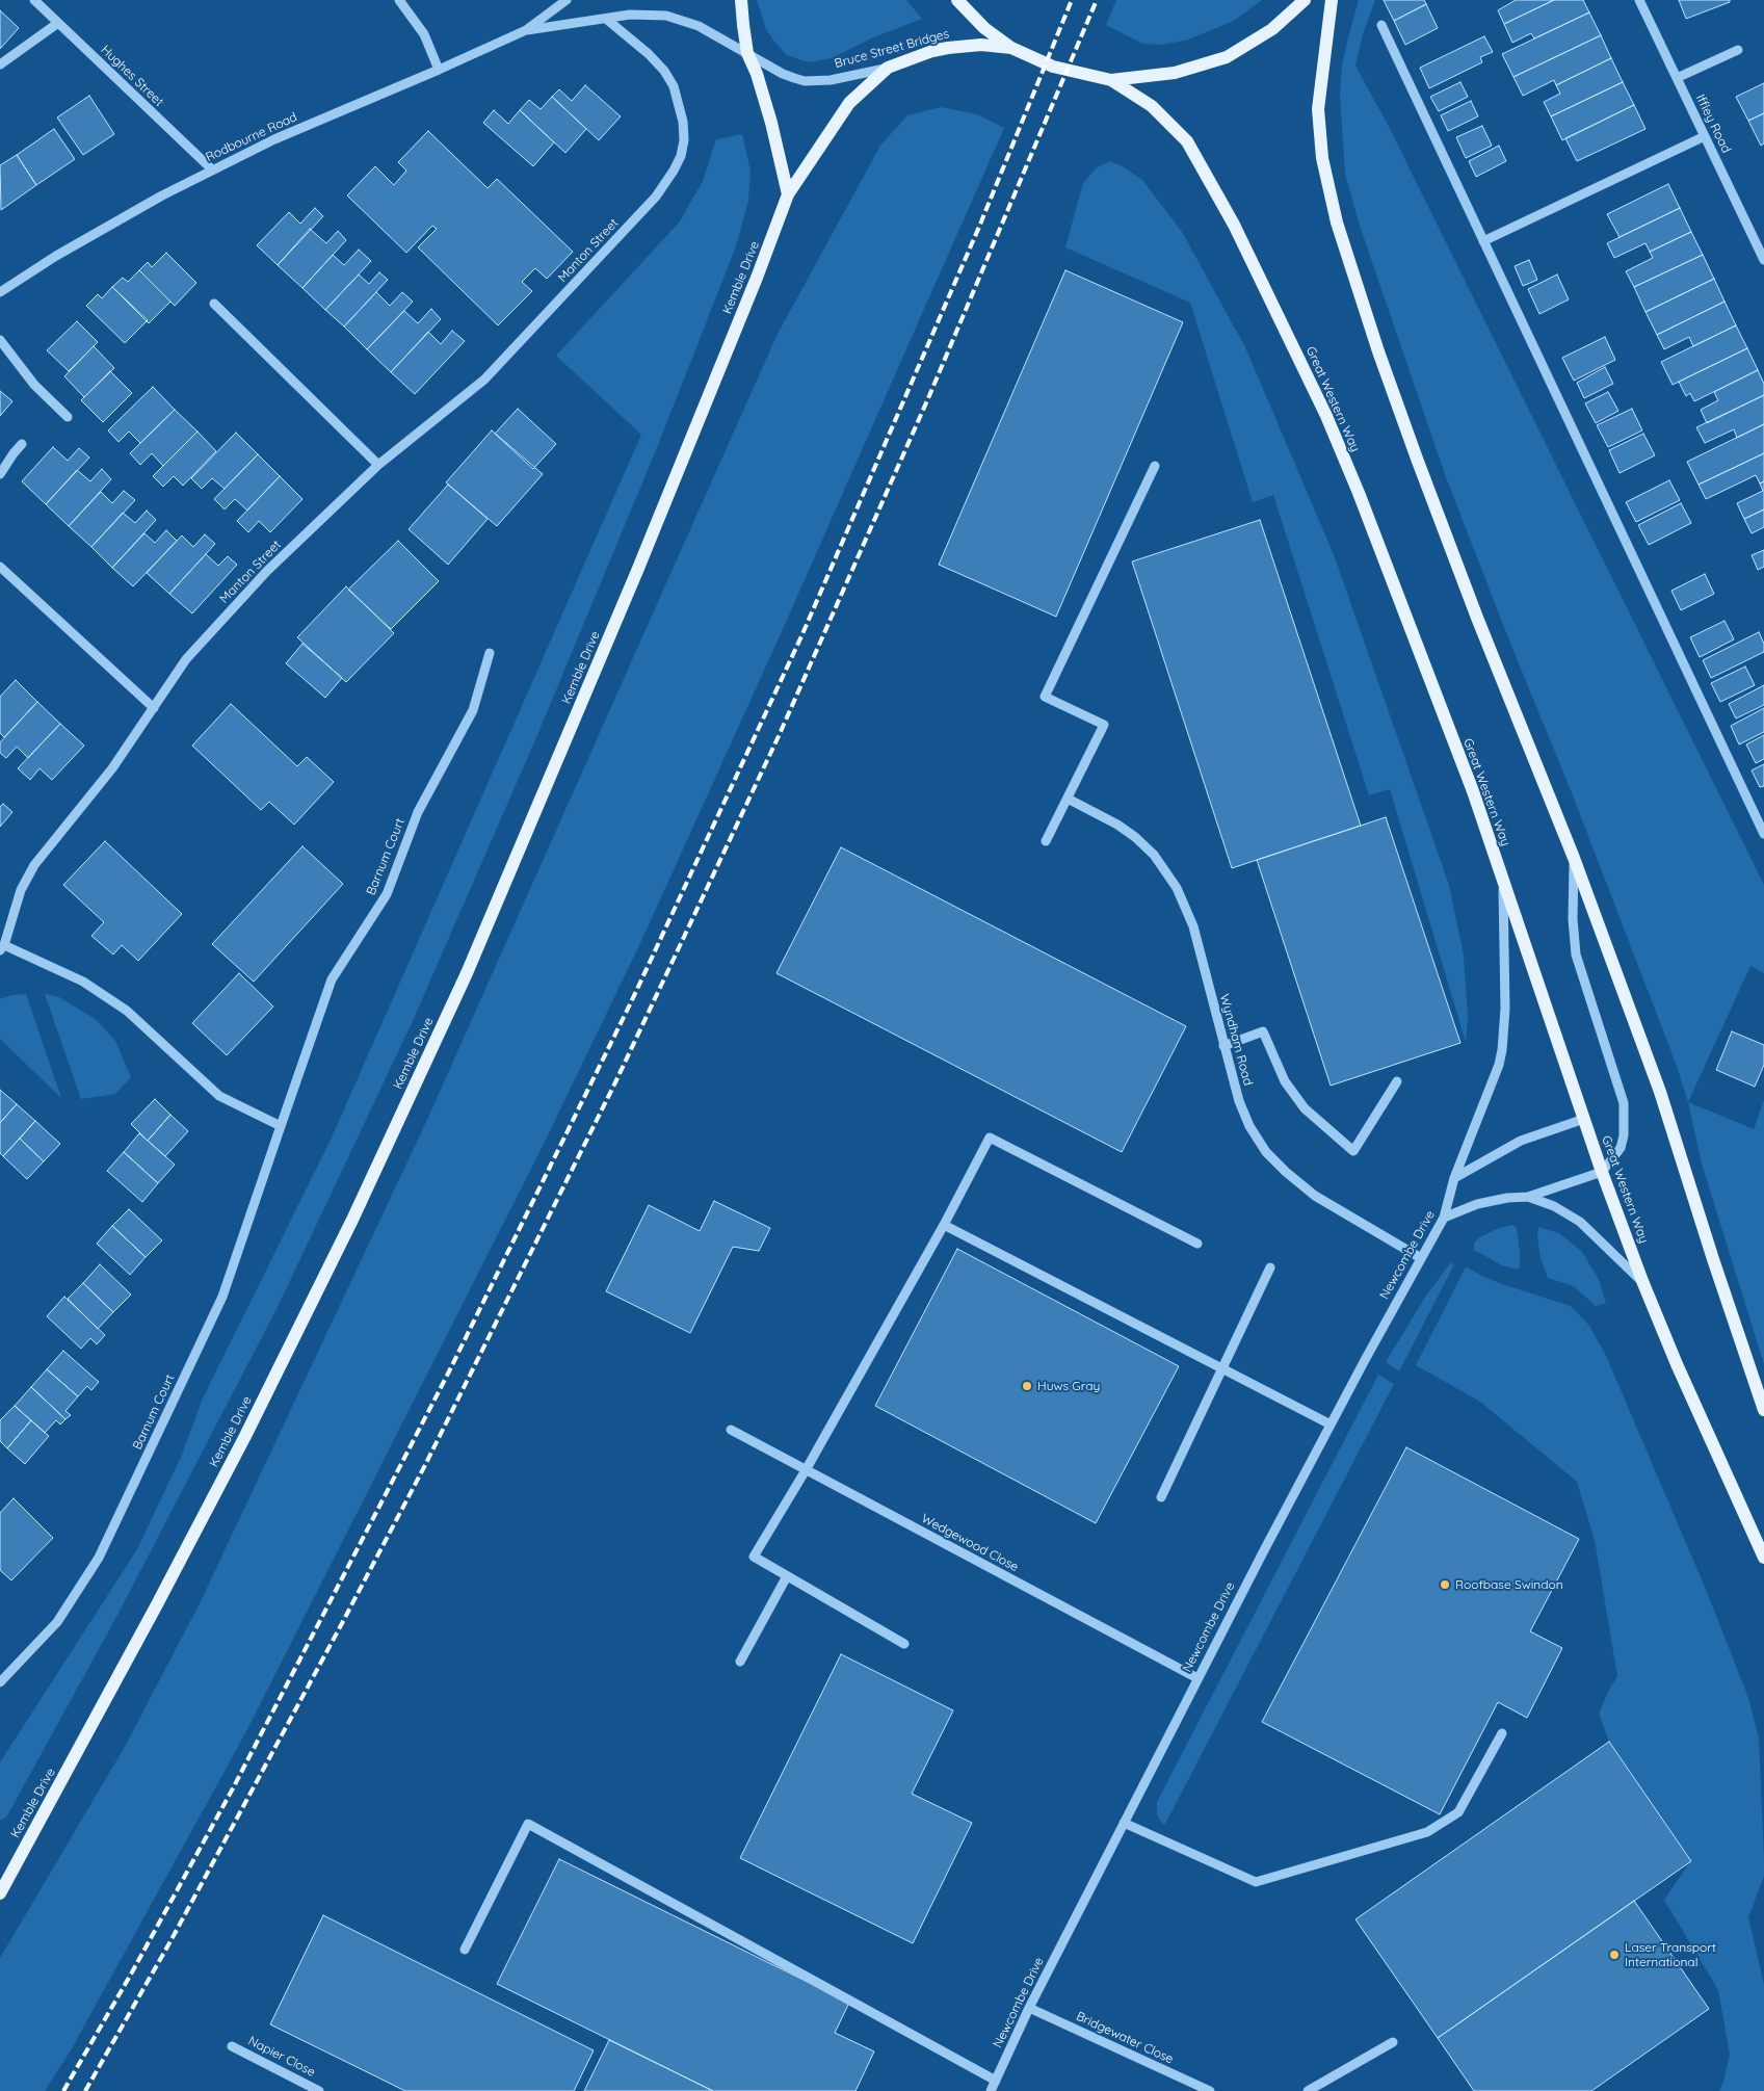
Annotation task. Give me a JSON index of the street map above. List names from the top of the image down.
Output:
{
  "streets": {
    "main road": ["Bruce Street Bridges", "Kemble Drive", "Great Western Way"],
    "street": [
      "Hughes Street",
      "Iffley Road",
      "Rodbourne Road",
      "Manton Street",
      "Barnum Court",
      "Wyndham Road",
      "Newcombe Drive",
      "Wedgewood Close",
      "Bridgewater Close",
      "Napier Close"
    ]
  },
  "crossings": [
    ["Bruce Street Bridges", "Rodbourne Road"],
    ["Bruce Street Bridges", "Kemble Drive"],
    ["Bruce Street Bridges", "Great Western Way"],
    ["Hughes Street", "Rodbourne Road"],
    ["Rodbourne Road", "Manton Street"],
    ["Great Western Way", "Newcombe Drive"],
    ["Wyndham Road", "Newcombe Drive"],
    ["Newcombe Drive", "Wedgewood Close"],
    ["Newcombe Drive", "Bridgewater Close"]
  ],
  "places": ["Huws Gray", "Roofbase Swindon", "Laser Transport International"]
}
